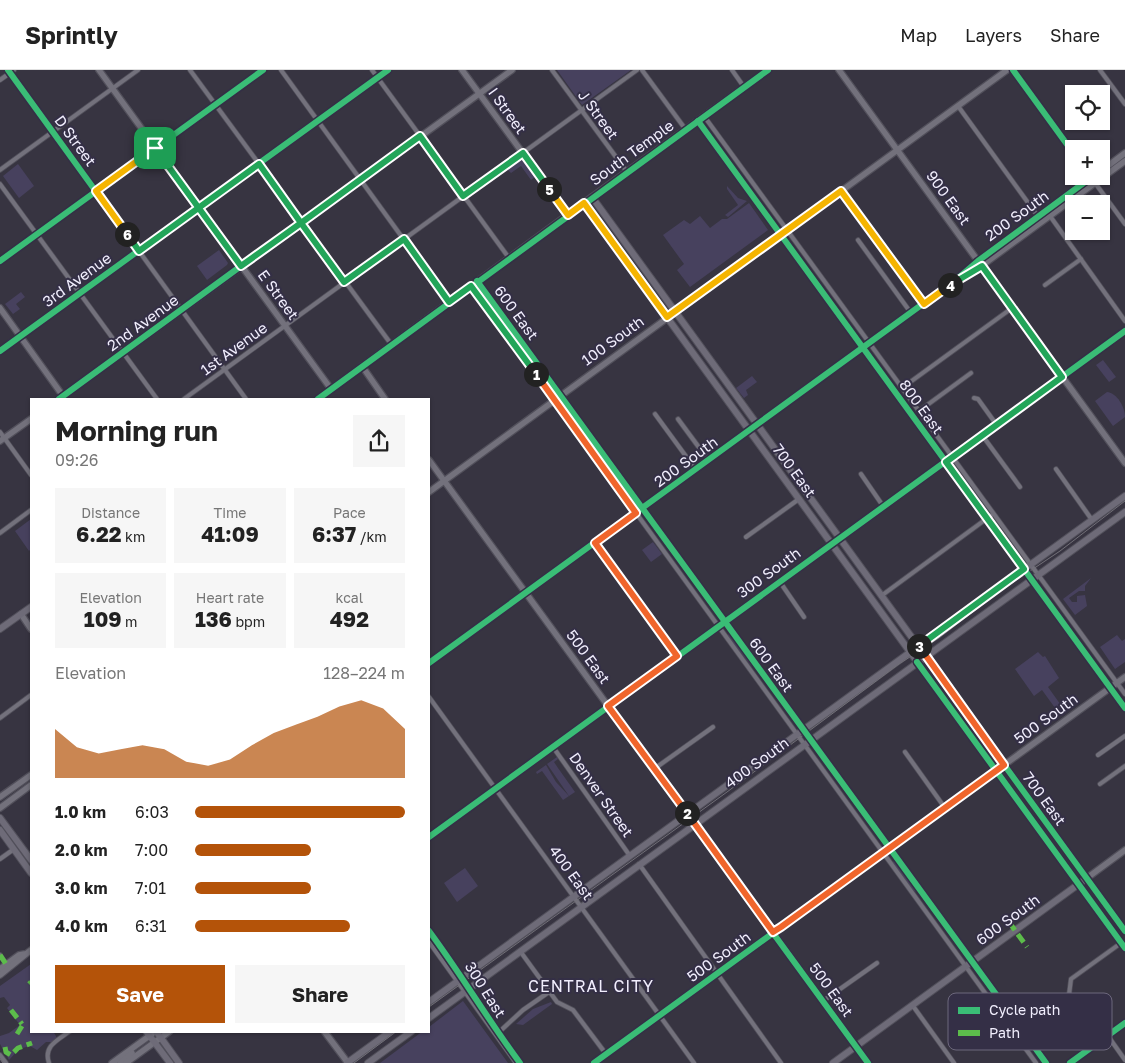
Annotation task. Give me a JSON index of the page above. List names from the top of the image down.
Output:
{
  "streets": {
    "main road": [
      "South Temple",
      "700 East",
      "500 South",
      "400 South",
      "600 South"
    ],
    "street": [
      "I Street",
      "J Street",
      "D Street",
      "900 East",
      "200 South",
      "3rd Avenue",
      "E Street",
      "600 East",
      "2nd Avenue",
      "100 South",
      "1st Avenue",
      "800 East",
      "300 South",
      "500 East",
      "Denver Street",
      "400 East",
      "300 East"
    ]
  },
  "crossings": [
    ["I Street", "South Temple"],
    ["I Street", "2nd Avenue"],
    ["I Street", "1st Avenue"],
    ["J Street", "South Temple"],
    ["J Street", "1st Avenue"],
    ["D Street", "3rd Avenue"],
    ["D Street", "2nd Avenue"],
    ["D Street", "1st Avenue"],
    ["South Temple", "E Street"],
    ["South Temple", "600 East"],
    ["South Temple", "800 East"],
    ["South Temple", "700 East"],
    ["900 East", "200 South"],
    ["900 East", "100 South"],
    ["900 East", "300 South"],
    ["200 South", "600 East"],
    ["200 South", "800 East"],
    ["200 South", "700 East"],
    ["200 South", "500 East"],
    ["3rd Avenue", "E Street"],
    ["E Street", "2nd Avenue"],
    ["E Street", "1st Avenue"],
    ["600 East", "100 South"],
    ["600 East", "300 South"],
    ["600 East", "500 South"],
    ["600 East", "400 South"],
    ["600 East", "600 South"],
    ["100 South", "800 East"],
    ["100 South", "700 East"],
    ["100 South", "500 East"],
    ["800 East", "300 South"],
    ["800 East", "500 South"],
    ["800 East", "400 South"],
    ["700 East", "300 South"],
    ["700 East", "500 South"],
    ["700 East", "400 South"],
    ["700 East", "600 South"],
    ["300 South", "500 East"],
    ["300 South", "Denver Street"],
    ["300 South", "400 East"],
    ["500 East", "500 South"],
    ["500 East", "400 South"],
    ["500 East", "600 South"],
    ["500 South", "400 East"],
    ["400 South", "Denver Street"],
    ["400 South", "400 East"],
    ["400 South", "300 East"]
  ],
  "districts": ["CENTRAL CITY"],
  "legend": ["Cycle path", "Path"],
  "page": {
    "header": "Sprintly",
    "nav": ["Map", "Layers", "Share"],
    "map_buttons": ["+", "−"],
    "pins": [
      "5",
      "6",
      "4",
      "1",
      "3",
      "2"
    ],
    "heading": ["Morning run", "09:26"],
    "stats": [
      ["Distance", "6.22 km"],
      ["Time", "41:09"],
      ["Pace", "6:37 /km"],
      ["Elevation", "109 m"],
      ["Heart rate", "136 bpm"],
      ["kcal", "492"]
    ],
    "chart": ["Elevation", "128–224 m"],
    "list": [
      {
        "name": "1.0 km",
        "note": "6:03"
      },
      {
        "name": "2.0 km",
        "note": "7:00"
      },
      {
        "name": "3.0 km",
        "note": "7:01"
      },
      {
        "name": "4.0 km",
        "note": "6:31"
      }
    ],
    "buttons": ["Save", "Share"]
  }
}
